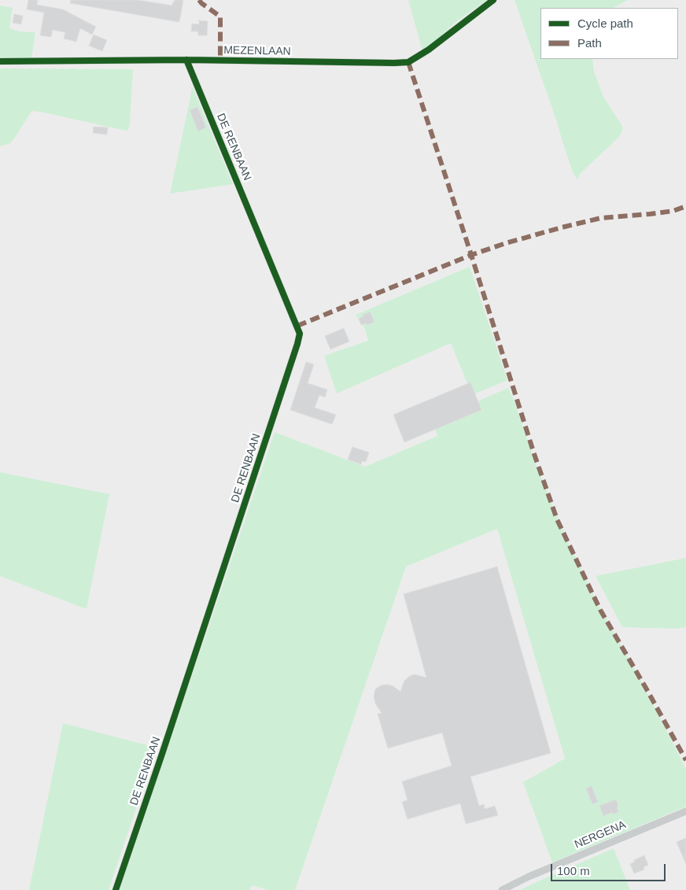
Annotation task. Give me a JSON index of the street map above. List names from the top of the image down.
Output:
{
  "streets": {
    "street": ["MEZENLAAN", "DE RENBAAN", "NERGENA"]
  },
  "crossings": [
    ["MEZENLAAN", "DE RENBAAN"]
  ],
  "legend": ["Cycle path", "Path"],
  "scale_bar": "100 m"
}
